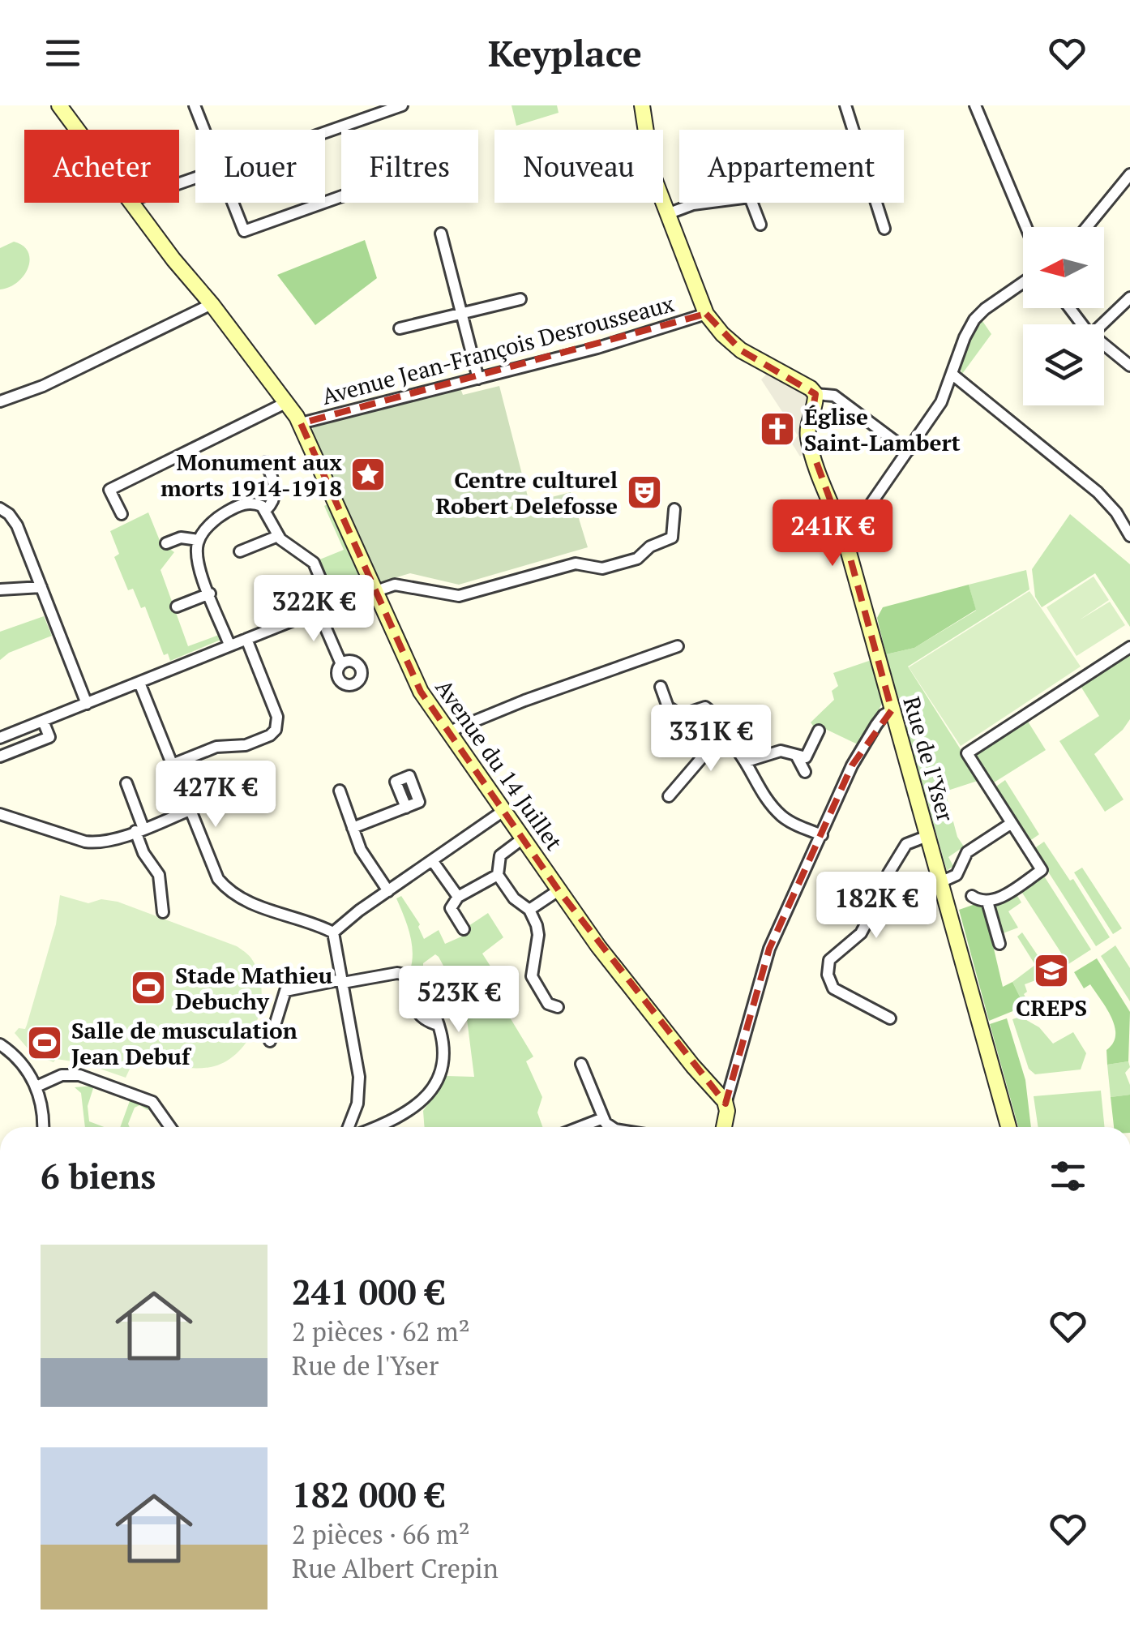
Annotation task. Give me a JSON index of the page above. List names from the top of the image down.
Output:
{
  "streets": {
    "street": ["Avenue Jean-François Desrousseaux", "Rue de l'Yser", "Avenue du 14 Juillet"]
  },
  "crossings": [
    ["Avenue Jean-François Desrousseaux", "Avenue du 14 Juillet"]
  ],
  "places": {
    "church": ["Église Saint-Lambert"],
    "place": ["Monument aux morts 1914-1918"],
    "theatre": ["Centre culturel Robert Delefosse"],
    "school or university": ["CREPS"],
    "sports": ["Stade Mathieu Debuchy", "Salle de musculation Jean Debuf"]
  },
  "north": "left",
  "page": {
    "header": "Keyplace",
    "chip": [
      "Acheter",
      "Louer",
      "Filtres",
      "Nouveau",
      "Appartement"
    ],
    "price": [
      "241K €",
      "322K €",
      "331K €",
      "427K €",
      "182K €",
      "523K €"
    ],
    "heading": "6 biens",
    "list": [
      {
        "name": "241 000 €",
        "note": "2 pièces · 62 m² · Rue de l'Yser"
      },
      {
        "name": "182 000 €",
        "note": "2 pièces · 66 m² · Rue Albert Crepin"
      }
    ]
  }
}
